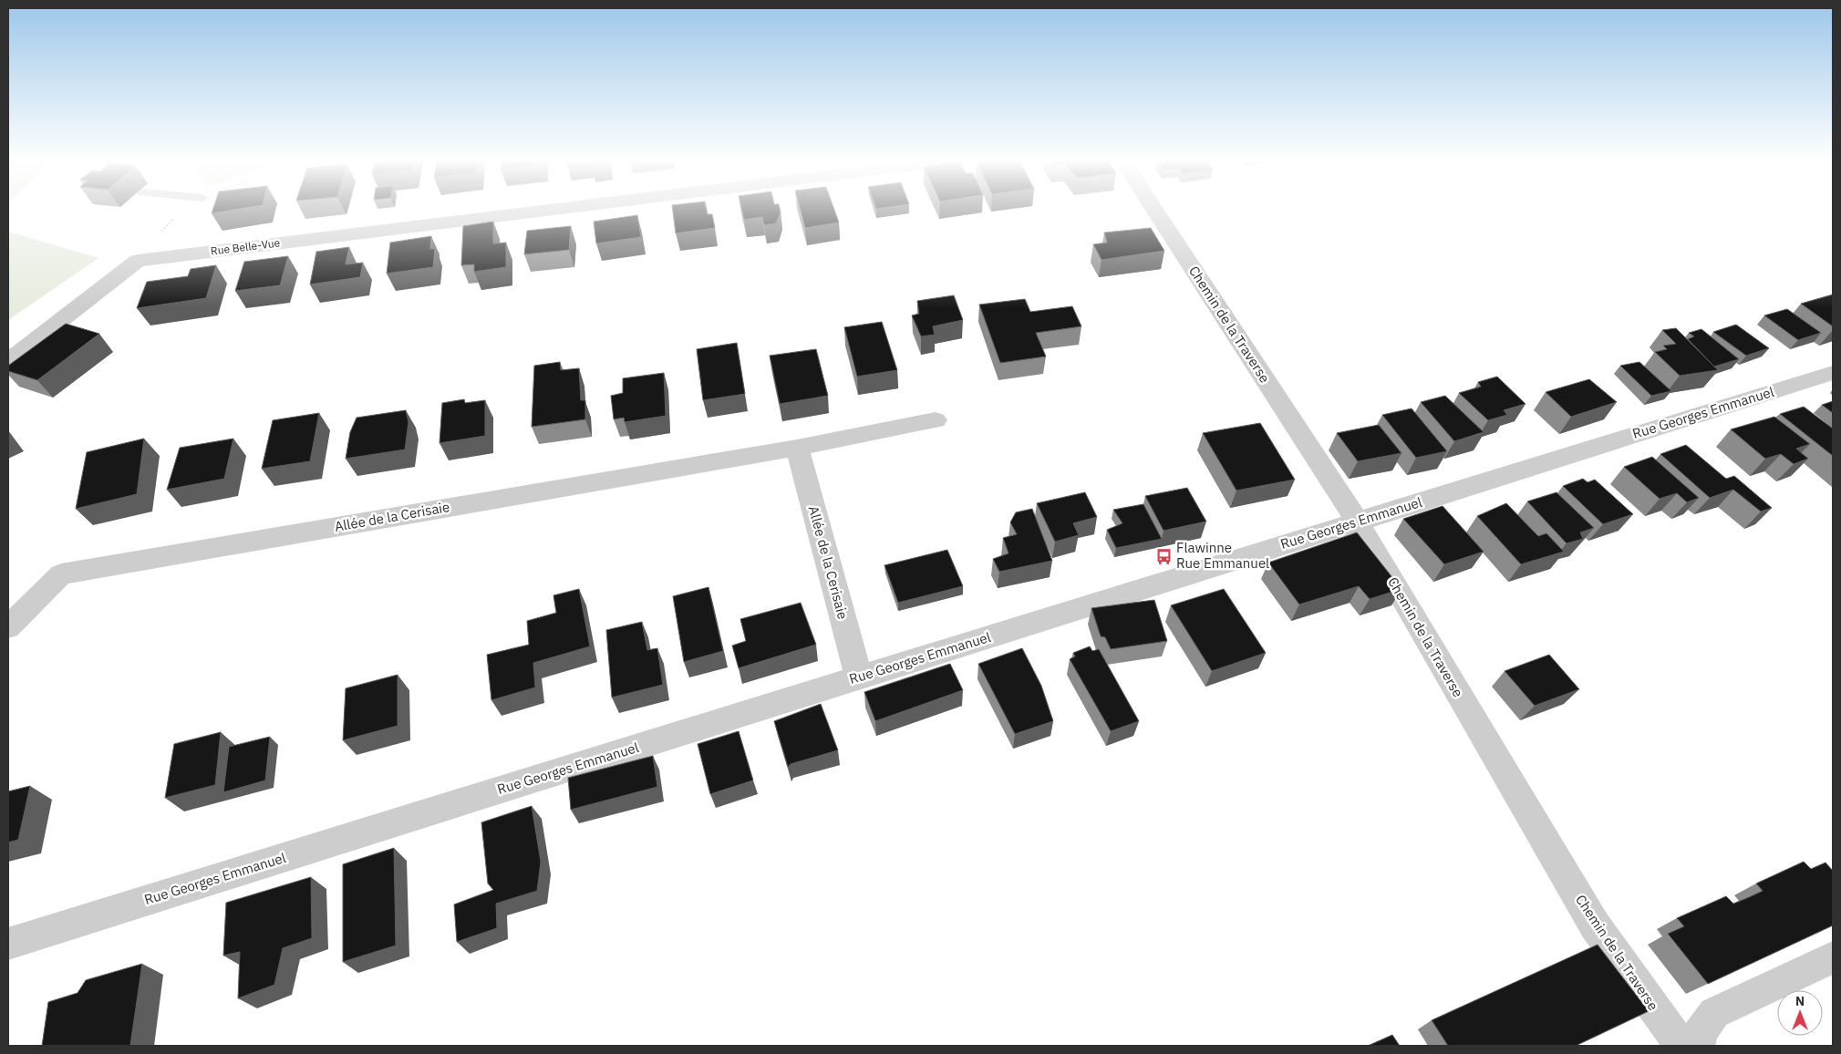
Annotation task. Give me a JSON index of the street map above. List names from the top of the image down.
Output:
{
  "streets": {
    "street": [
      "Rue Belle-Vue",
      "Chemin de la Traverse",
      "Rue Georges Emmanuel",
      "Allée de la Cerisaie"
    ]
  },
  "crossings": [
    ["Chemin de la Traverse", "Rue Georges Emmanuel"],
    ["Rue Georges Emmanuel", "Allée de la Cerisaie"]
  ],
  "places": {
    "bus stop": ["Flawinne Rue Emmanuel"]
  },
  "north": "top"
}
